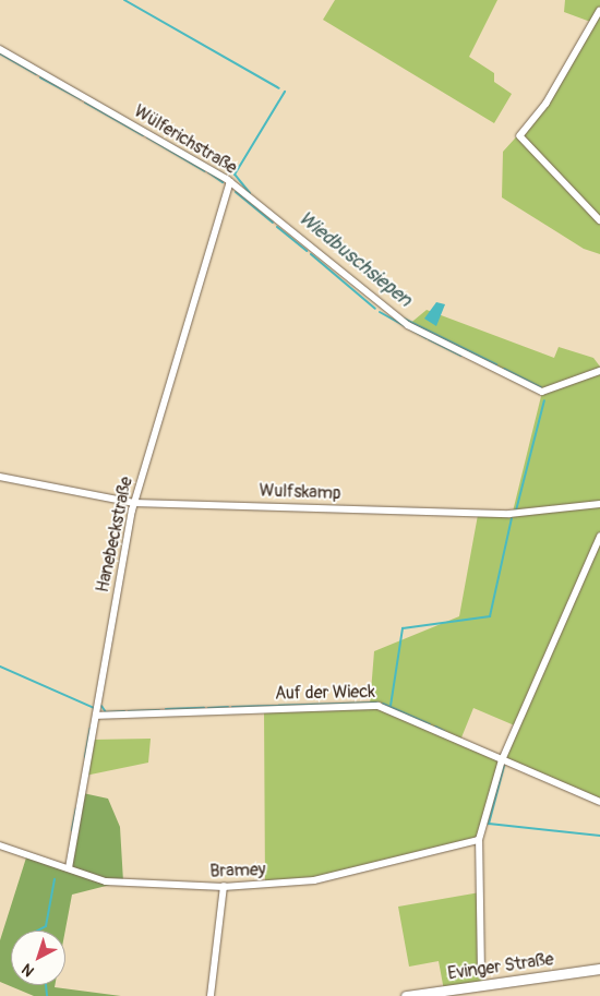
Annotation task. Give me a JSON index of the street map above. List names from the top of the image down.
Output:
{
  "streets": {
    "main road": ["Evinger Straße"],
    "street": [
      "Wülferichstraße",
      "Wulfskamp",
      "Hanebeckstraße",
      "Auf der Wieck",
      "Bramey"
    ]
  },
  "crossings": [
    ["Wülferichstraße", "Hanebeckstraße"],
    ["Wulfskamp", "Hanebeckstraße"],
    ["Hanebeckstraße", "Auf der Wieck"],
    ["Hanebeckstraße", "Bramey"]
  ],
  "water": ["Wiedbuschsiepen"],
  "north": "bottom left"
}
